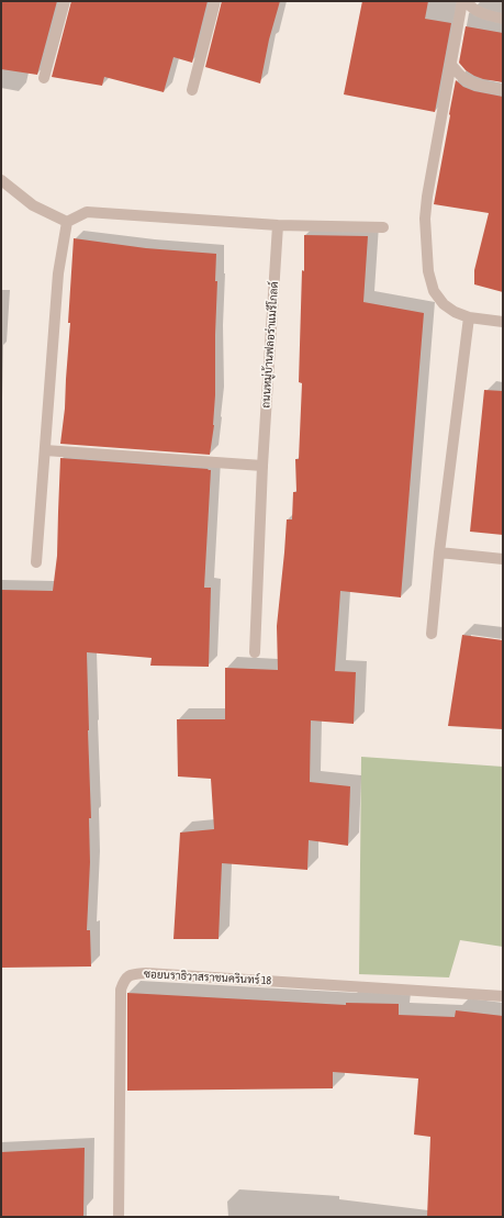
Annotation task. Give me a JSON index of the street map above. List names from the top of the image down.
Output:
{
  "streets": {
    "street": ["ถนนหมู่บ้านฟลอร่าแมรีโกลด์", "ซอยนราธิวาสราชนครินทร์ 18"]
  }
}
